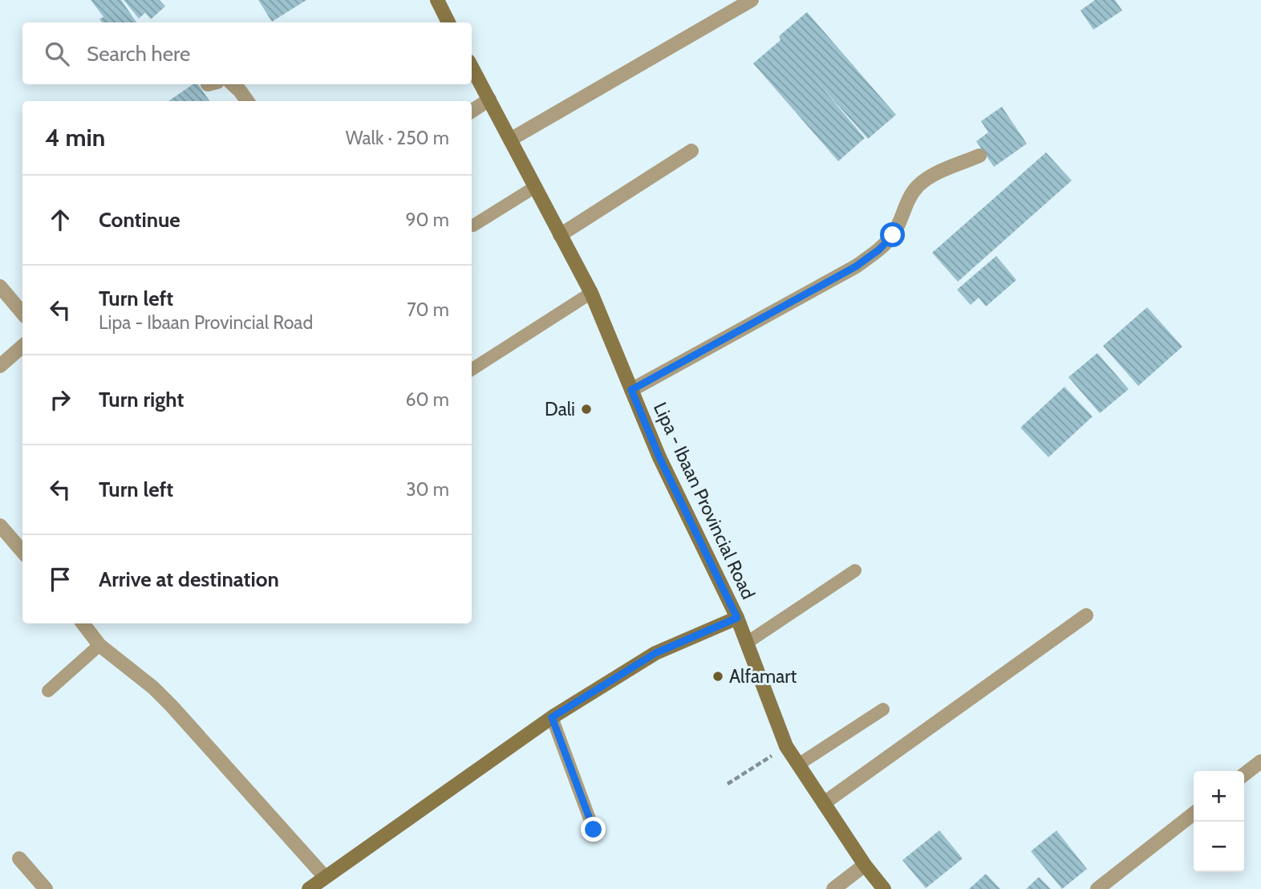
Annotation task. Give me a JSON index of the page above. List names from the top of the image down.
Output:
{
  "streets": {
    "main road": ["Lipa - Ibaan Provincial Road"]
  },
  "places": ["Dali", "Alfamart"],
  "page": {
    "search": "Search here",
    "heading": ["4 min", "Walk · 250 m"],
    "list": [
      ["Continue", "90 m"],
      ["Turn left", "Lipa - Ibaan Provincial Road", "70 m"],
      ["Turn right", "60 m"],
      ["Turn left", "30 m"],
      "Arrive at destination"
    ],
    "map_buttons": ["+", "−"]
  }
}
